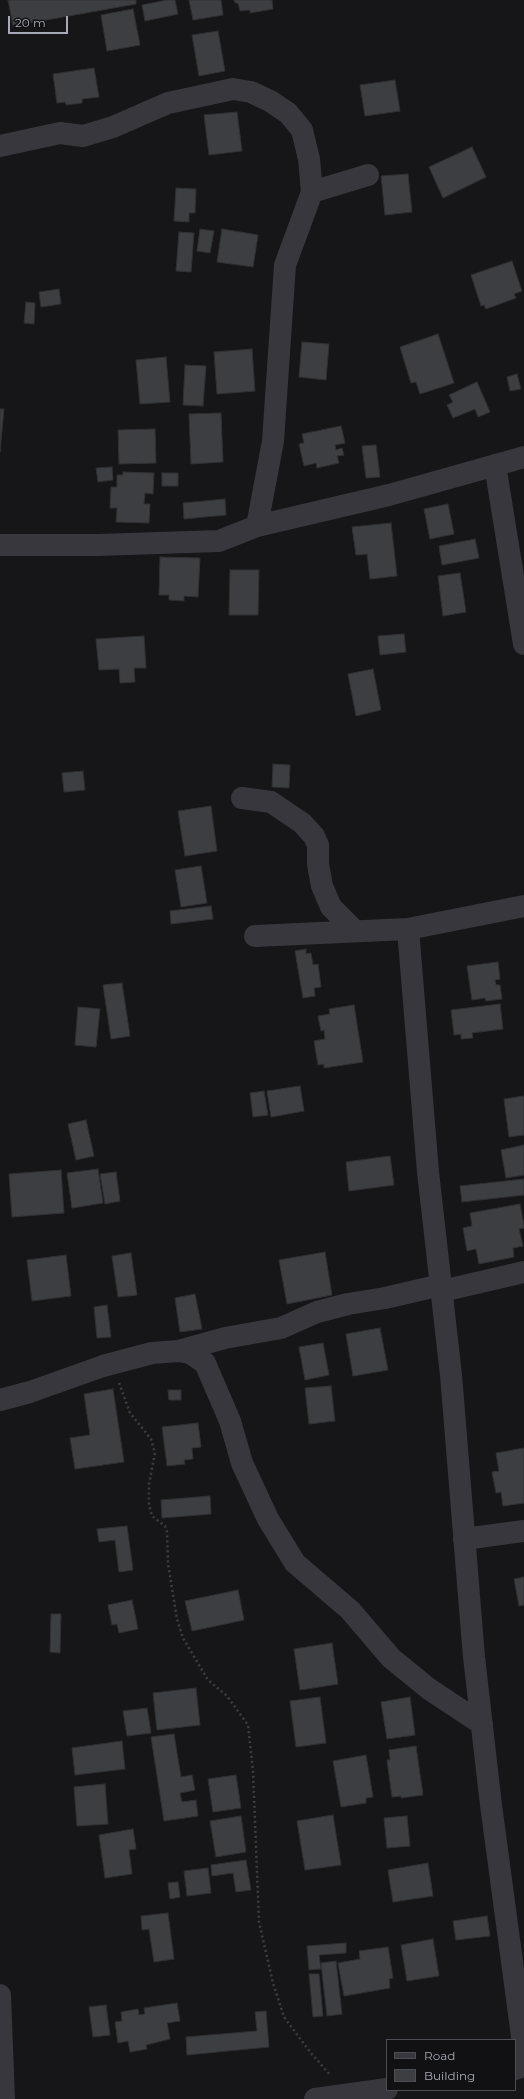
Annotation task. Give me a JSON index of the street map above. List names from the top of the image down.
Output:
{
  "legend": ["Road", "Building"],
  "scale_bar": "20 m"
}
